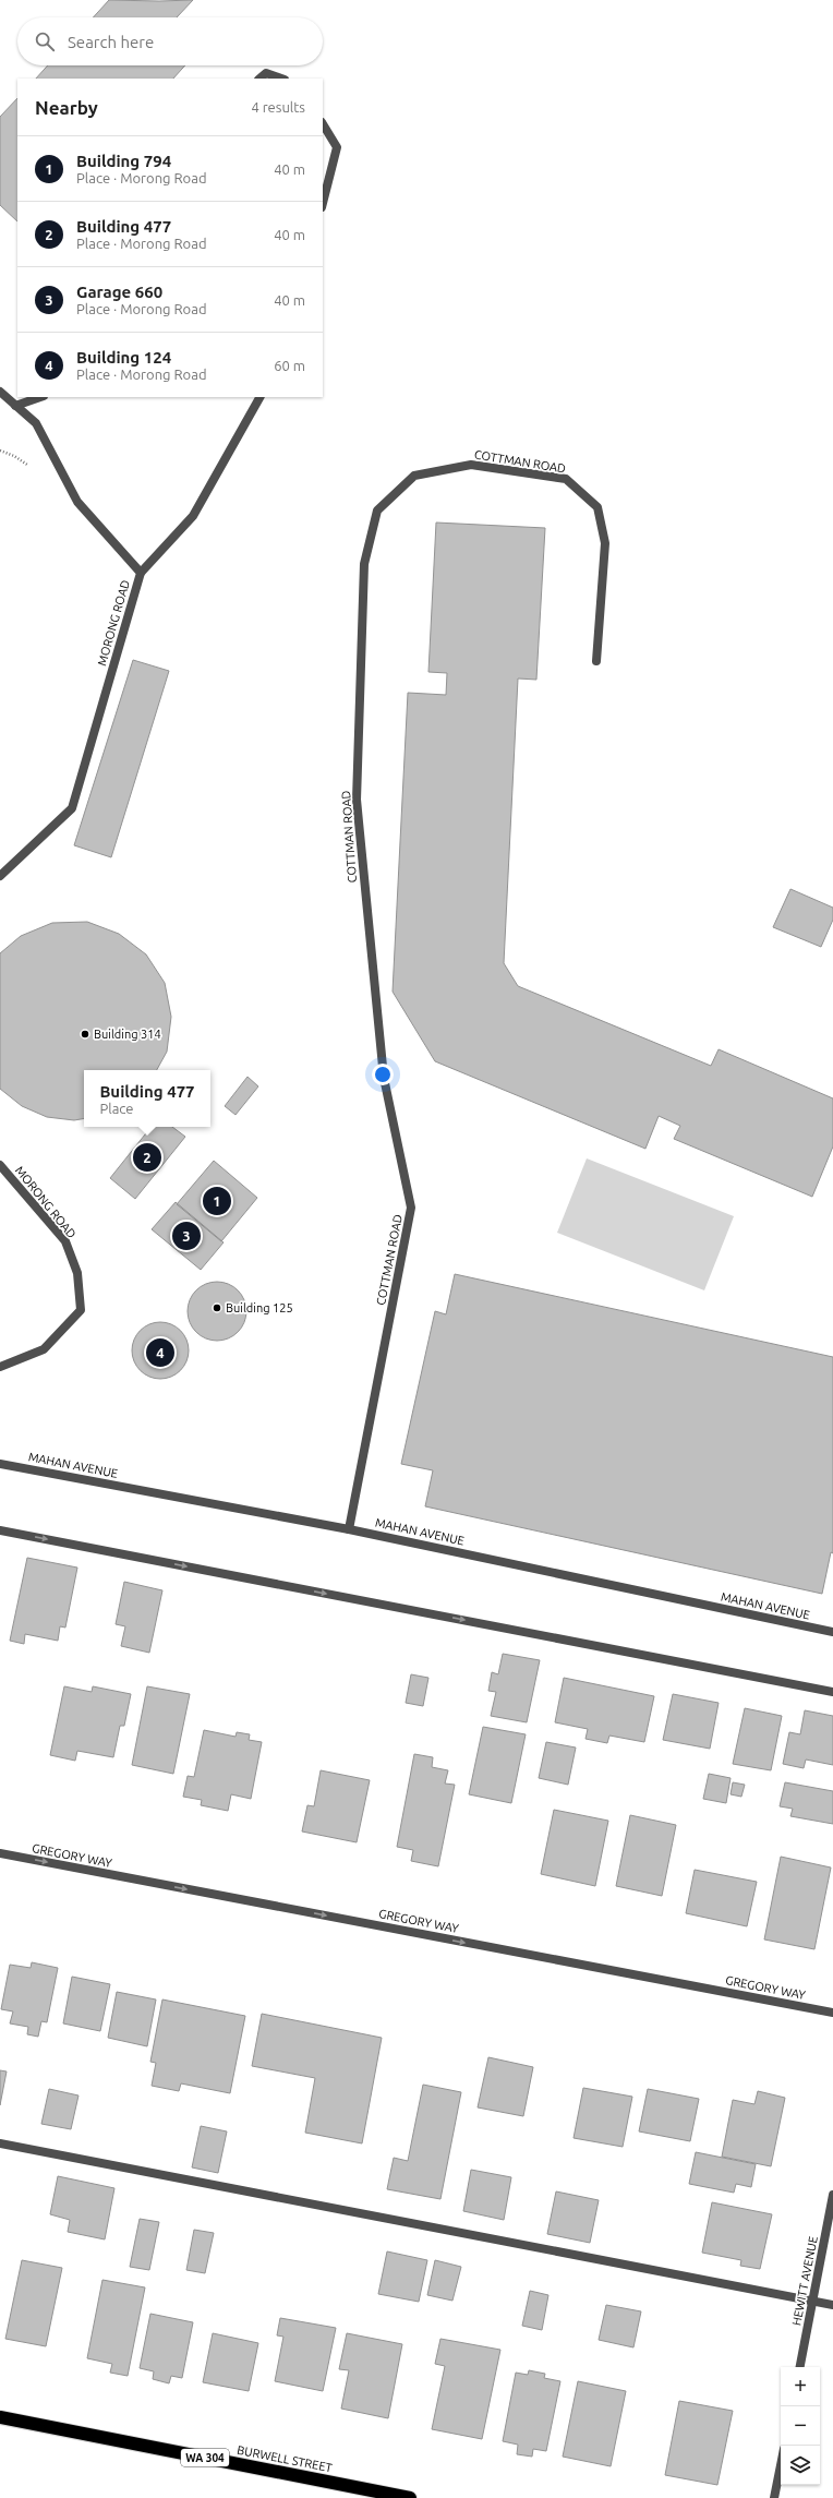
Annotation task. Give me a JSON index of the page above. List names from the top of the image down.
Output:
{
  "streets": {
    "highway": ["WA 304", "BURWELL STREET"],
    "street": [
      "COTTMAN ROAD",
      "MORONG ROAD",
      "MAHAN AVENUE",
      "GREGORY WAY",
      "HEWITT AVENUE"
    ]
  },
  "crossings": [
    ["COTTMAN ROAD", "MAHAN AVENUE"]
  ],
  "one_way": ["GREGORY WAY"],
  "places": ["Building 314", "Building 125"],
  "page": {
    "search": "Search here",
    "heading": ["Nearby", "4 results"],
    "list": [
      {
        "mark": "1",
        "name": "Building 794",
        "note": "Place · Morong Road",
        "value": "40 m"
      },
      {
        "mark": "2",
        "name": "Building 477",
        "note": "Place · Morong Road",
        "value": "40 m"
      },
      {
        "mark": "3",
        "name": "Garage 660",
        "note": "Place · Morong Road",
        "value": "40 m"
      },
      {
        "mark": "4",
        "name": "Building 124",
        "note": "Place · Morong Road",
        "value": "60 m"
      }
    ],
    "popup": ["Building 477", "Place"],
    "pins": [
      "2",
      "1",
      "3",
      "4"
    ],
    "map_buttons": ["+", "−"]
  }
}
